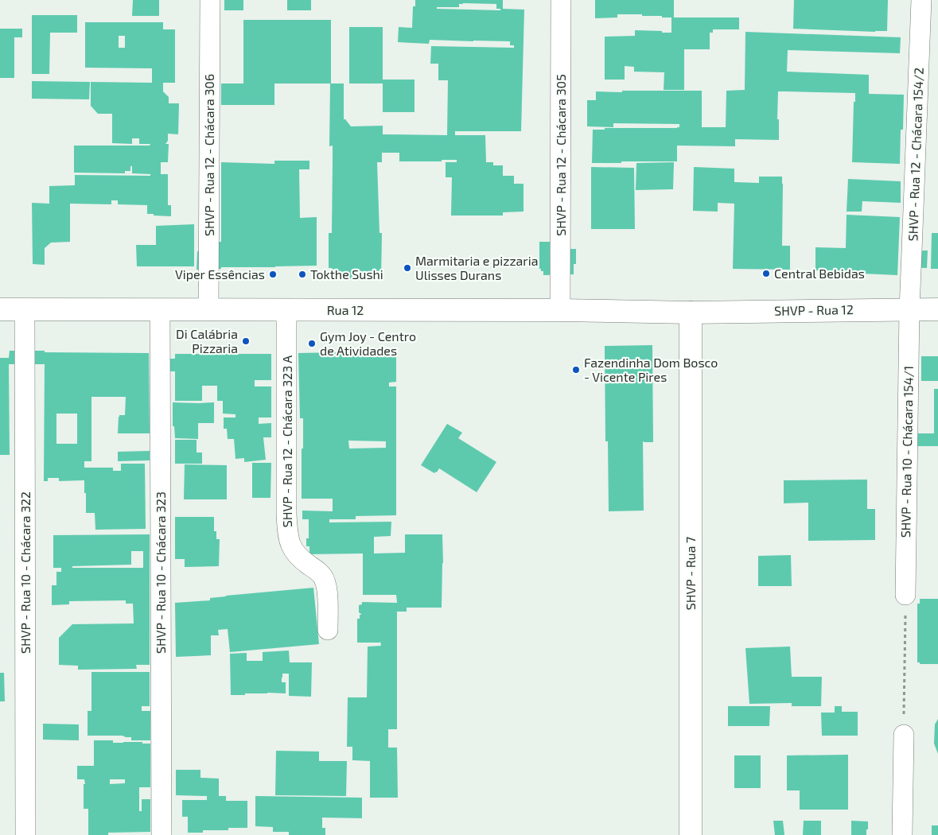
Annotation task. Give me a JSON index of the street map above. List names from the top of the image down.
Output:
{
  "streets": {
    "street": [
      "SHVP - Rua 12 - Chácara 154/2",
      "SHVP - Rua 12 - Chácara 306",
      "SHVP - Rua 12 - Chácara 305",
      "Rua 12",
      "SHVP - Rua 12",
      "SHVP - Rua 12 - Chácara 323 A",
      "SHVP - Rua 10 - Chácara 154/1",
      "SHVP - Rua 10 - Chácara 322",
      "SHVP - Rua 10 - Chácara 323",
      "SHVP - Rua 7"
    ]
  },
  "crossings": [
    ["SHVP - Rua 12 - Chácara 154/2", "SHVP - Rua 12"],
    ["SHVP - Rua 12 - Chácara 154/2", "SHVP - Rua 10 - Chácara 154/1"],
    ["SHVP - Rua 12 - Chácara 306", "Rua 12"],
    ["SHVP - Rua 12 - Chácara 305", "Rua 12"],
    ["Rua 12", "SHVP - Rua 12"],
    ["Rua 12", "SHVP - Rua 12 - Chácara 323 A"],
    ["Rua 12", "SHVP - Rua 10 - Chácara 322"],
    ["Rua 12", "SHVP - Rua 10 - Chácara 323"],
    ["Rua 12", "SHVP - Rua 7"],
    ["SHVP - Rua 12", "SHVP - Rua 10 - Chácara 154/1"],
    ["SHVP - Rua 12", "SHVP - Rua 7"]
  ],
  "places": [
    "Marmitaria e pizzaria Ulisses Durans",
    "Central Bebidas",
    "Viper Essências",
    "Tokthe Sushi",
    "Di Calábria Pizzaria",
    "Gym Joy - Centro de Atividades",
    "Fazendinha Dom Bosco - Vicente Pires"
  ]
}
